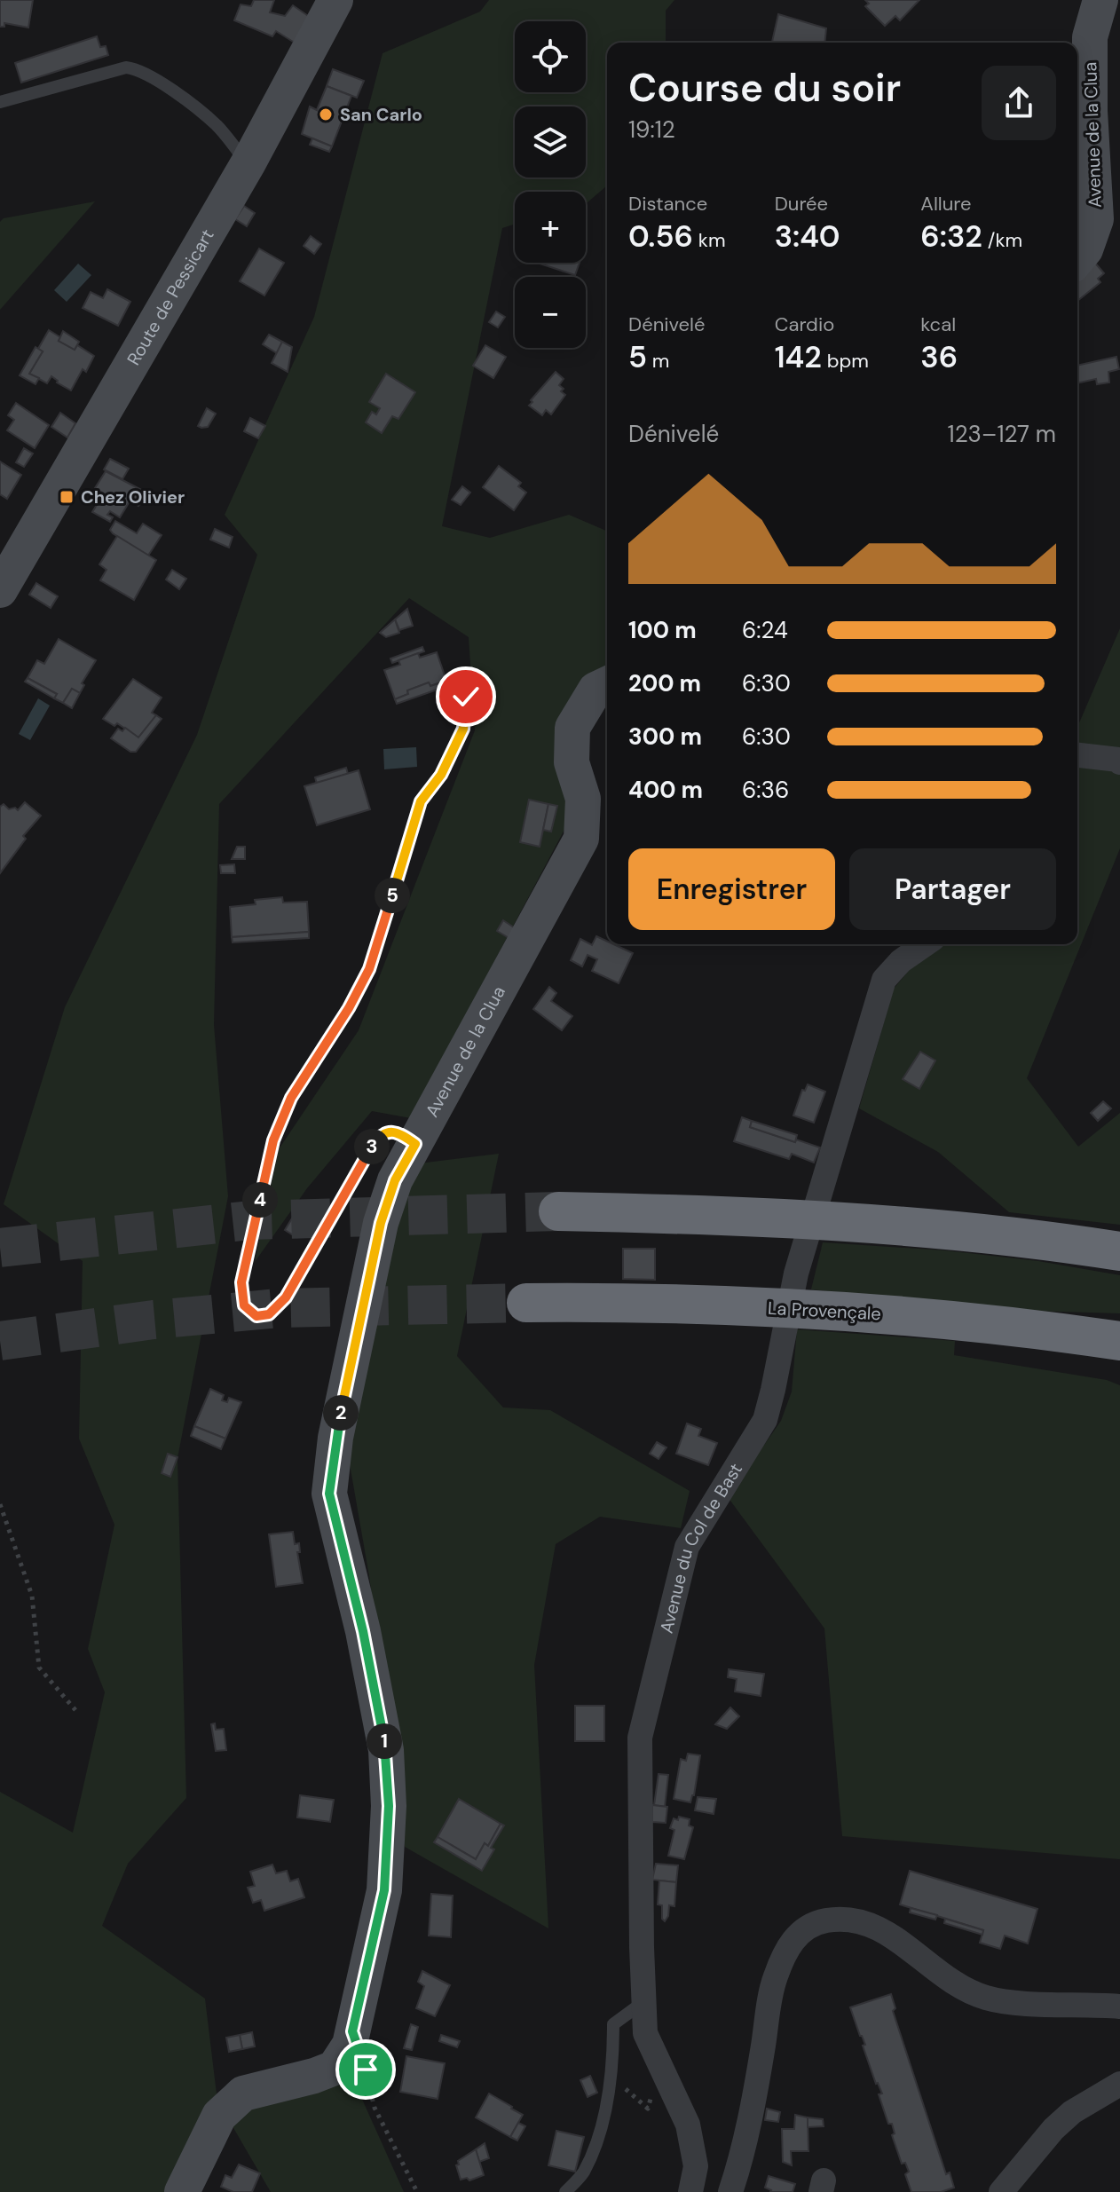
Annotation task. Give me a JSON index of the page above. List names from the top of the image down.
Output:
{
  "streets": {
    "highway": ["La Provençale"],
    "street": ["Avenue de la Clua", "Route de Pessicart", "Avenue du Col de Bast"]
  },
  "places": {
    "other": ["San Carlo"],
    "transit": ["Chez Olivier"]
  },
  "page": {
    "map_buttons": ["+", "−"],
    "heading": ["Course du soir", "19:12"],
    "stats": [
      ["Distance", "0.56 km"],
      ["Durée", "3:40"],
      ["Allure", "6:32 /km"],
      ["Dénivelé", "5 m"],
      ["Cardio", "142 bpm"],
      ["kcal", "36"]
    ],
    "chart": ["Dénivelé", "123–127 m"],
    "list": [
      {
        "name": "100 m",
        "note": "6:24"
      },
      {
        "name": "200 m",
        "note": "6:30"
      },
      {
        "name": "300 m",
        "note": "6:30"
      },
      {
        "name": "400 m",
        "note": "6:36"
      }
    ],
    "buttons": ["Enregistrer", "Partager"],
    "pins": [
      "5",
      "3",
      "4",
      "2",
      "1"
    ]
  }
}
